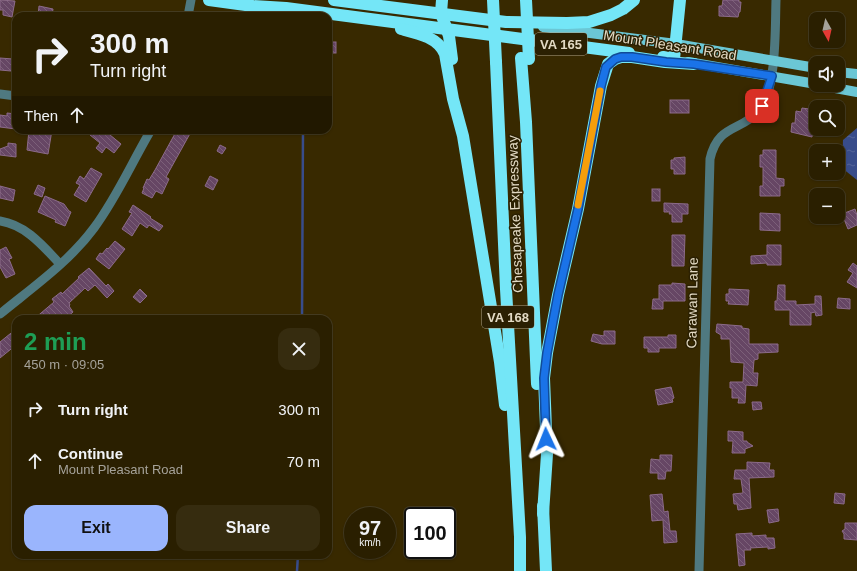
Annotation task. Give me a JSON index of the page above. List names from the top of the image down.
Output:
{
  "streets": {
    "highway": [
      "VA 165",
      "Mount Pleasant Road",
      "Chesapeake Expressway",
      "VA 168"
    ],
    "street": ["Carawan Lane"]
  },
  "crossings": [
    ["Mount Pleasant Road", "Carawan Lane"]
  ],
  "north": "bottom",
  "page": {
    "map_buttons": ["+", "−"],
    "turn": ["300 m", "Turn right"],
    "then": "Then",
    "heading": ["2 min", "450 m · 09:05"],
    "list": [
      {
        "name": "Turn right",
        "value": "300 m"
      },
      {
        "name": "Continue",
        "note": "Mount Pleasant Road",
        "value": "70 m"
      }
    ],
    "buttons": ["Exit", "Share"],
    "speed": "97 km/h",
    "limit": "100"
  }
}
